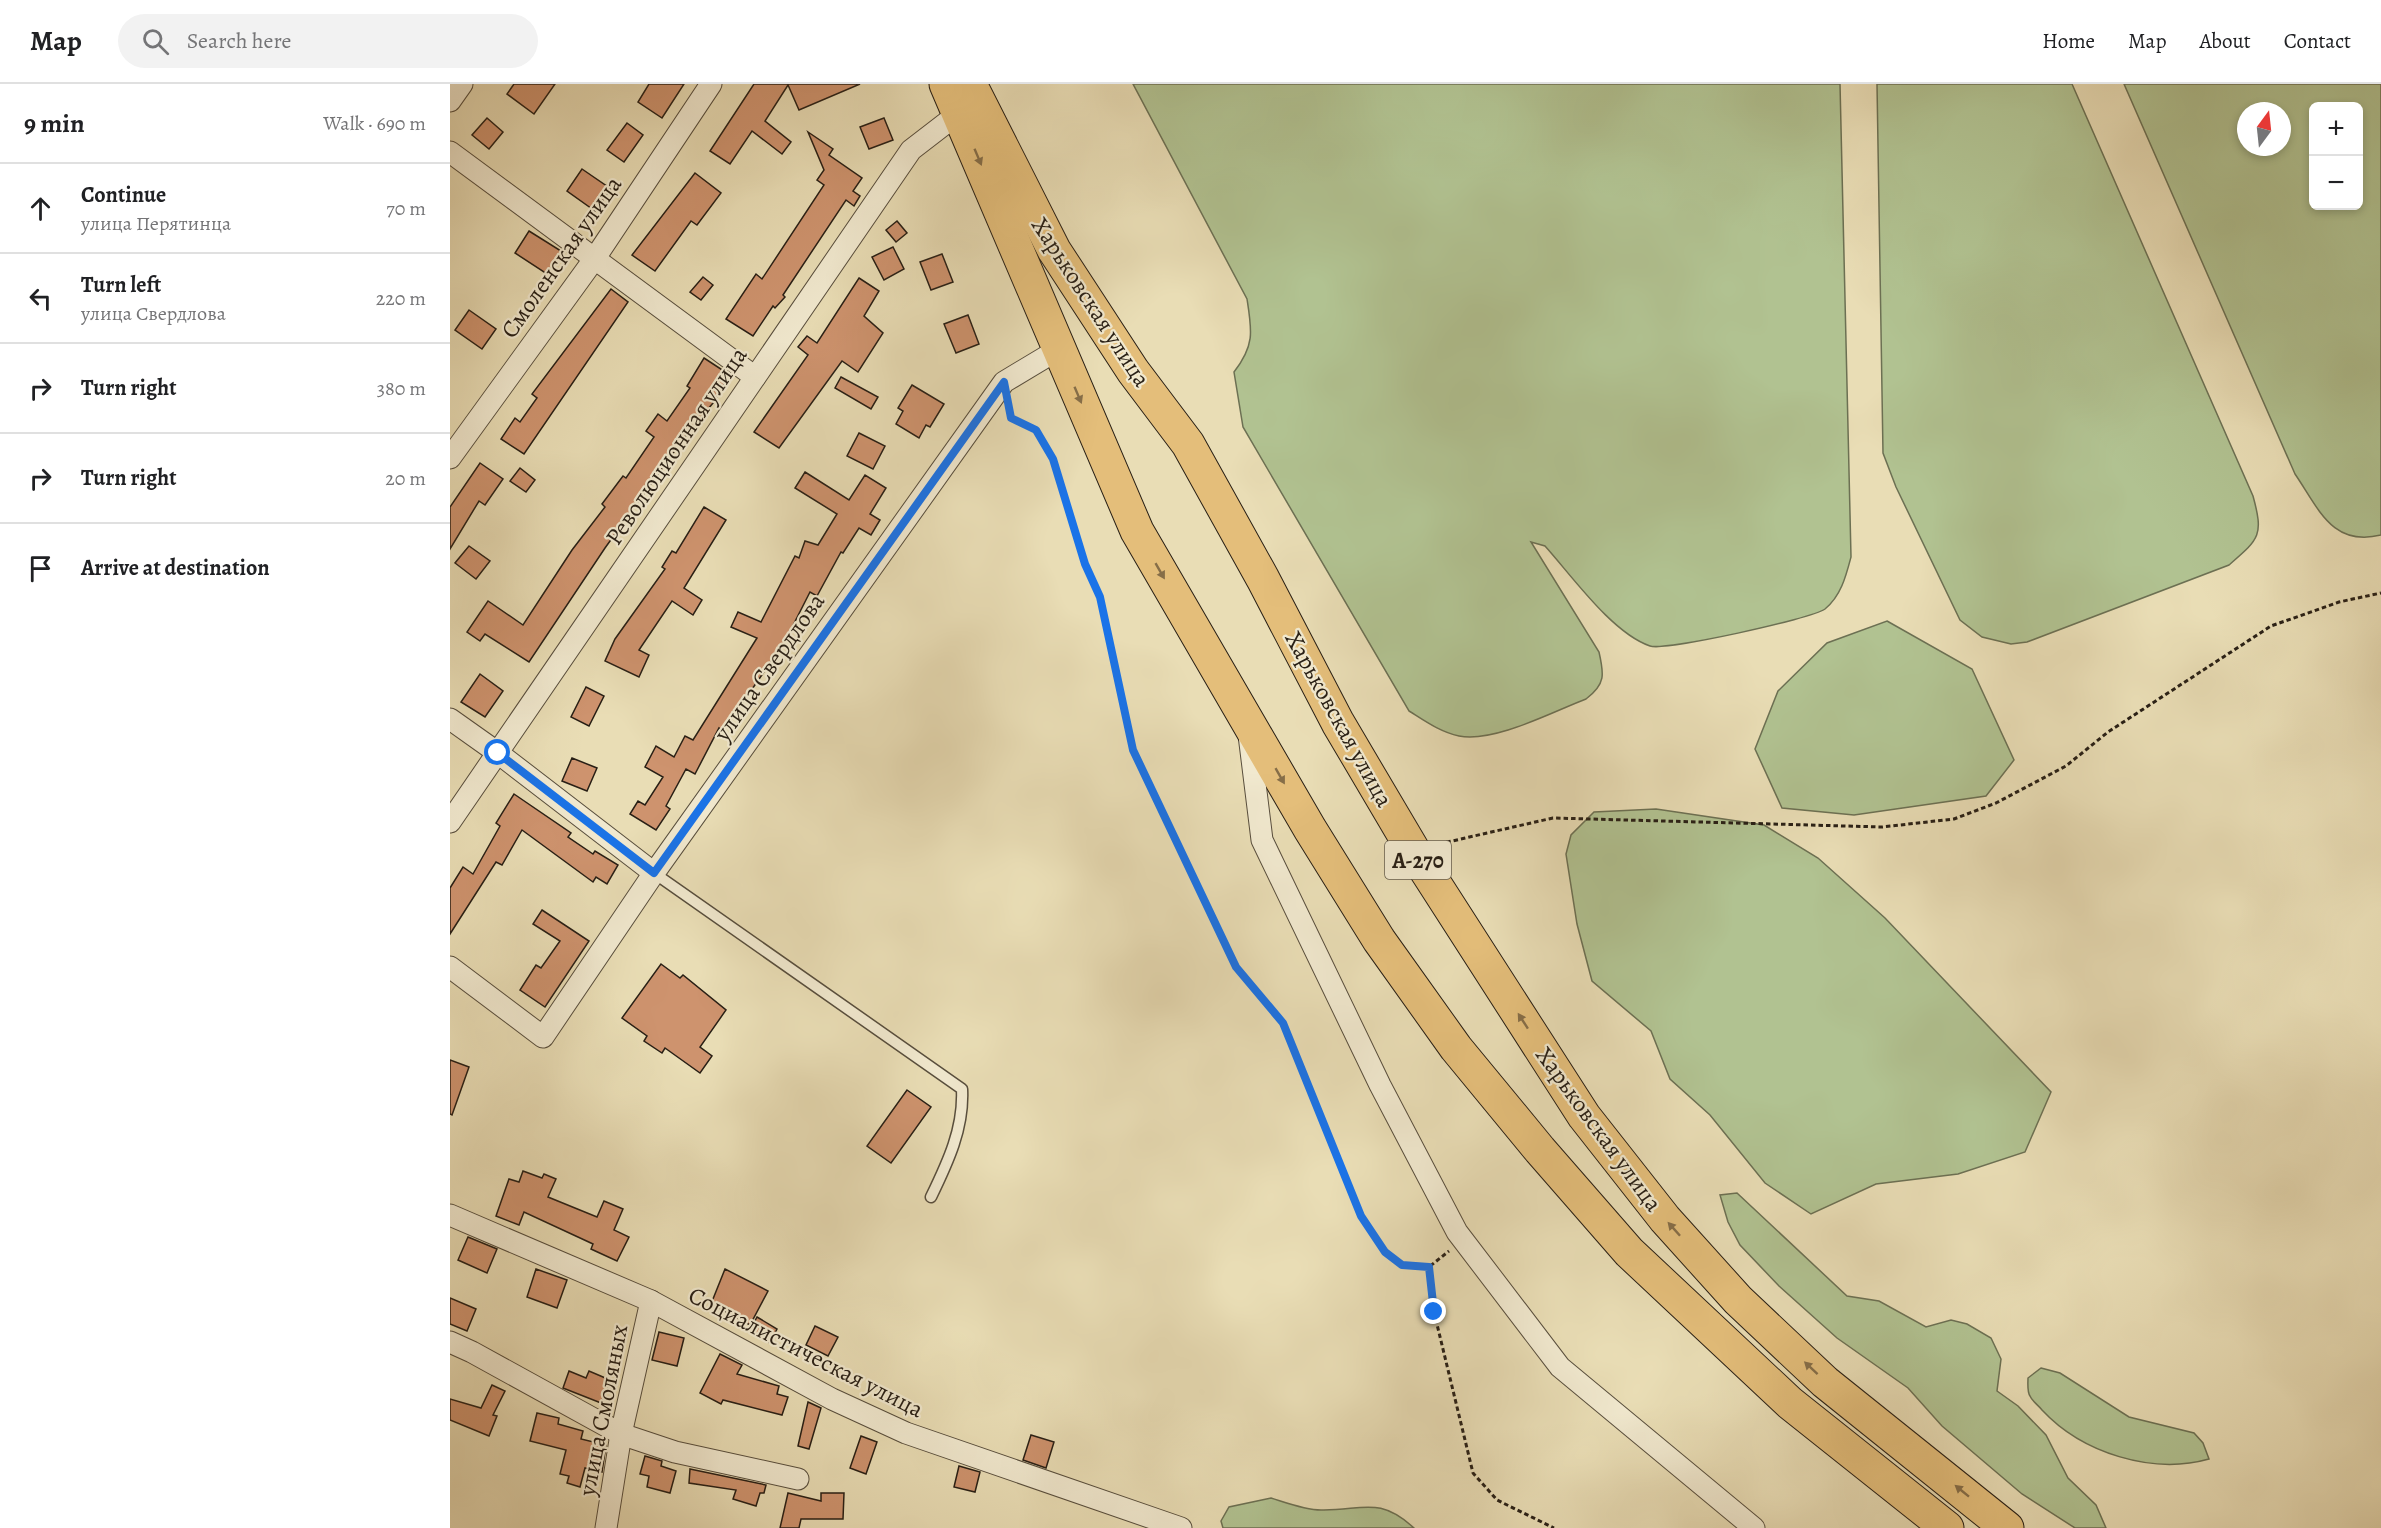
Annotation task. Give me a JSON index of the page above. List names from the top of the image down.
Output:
{
  "streets": {
    "highway": ["Харьковская улица", "А-270"],
    "street": [
      "Смоленская улица",
      "Революционная улица",
      "улица Свердлова",
      "Социалистическая улица",
      "улица Смоляных"
    ]
  },
  "crossings": [
    ["Харьковская улица", "Революционная улица"],
    ["Харьковская улица", "улица Свердлова"],
    ["Социалистическая улица", "улица Смоляных"]
  ],
  "north": "top",
  "page": {
    "header": "Map",
    "search": "Search here",
    "nav": [
      "Home",
      "Map",
      "About",
      "Contact"
    ],
    "heading": ["9 min", "Walk · 690 m"],
    "map_buttons": ["+", "−"],
    "list": [
      ["Continue", "улица Перятинца", "70 m"],
      ["Turn left", "улица Свердлова", "220 m"],
      ["Turn right", "380 m"],
      ["Turn right", "20 m"],
      "Arrive at destination"
    ]
  }
}
